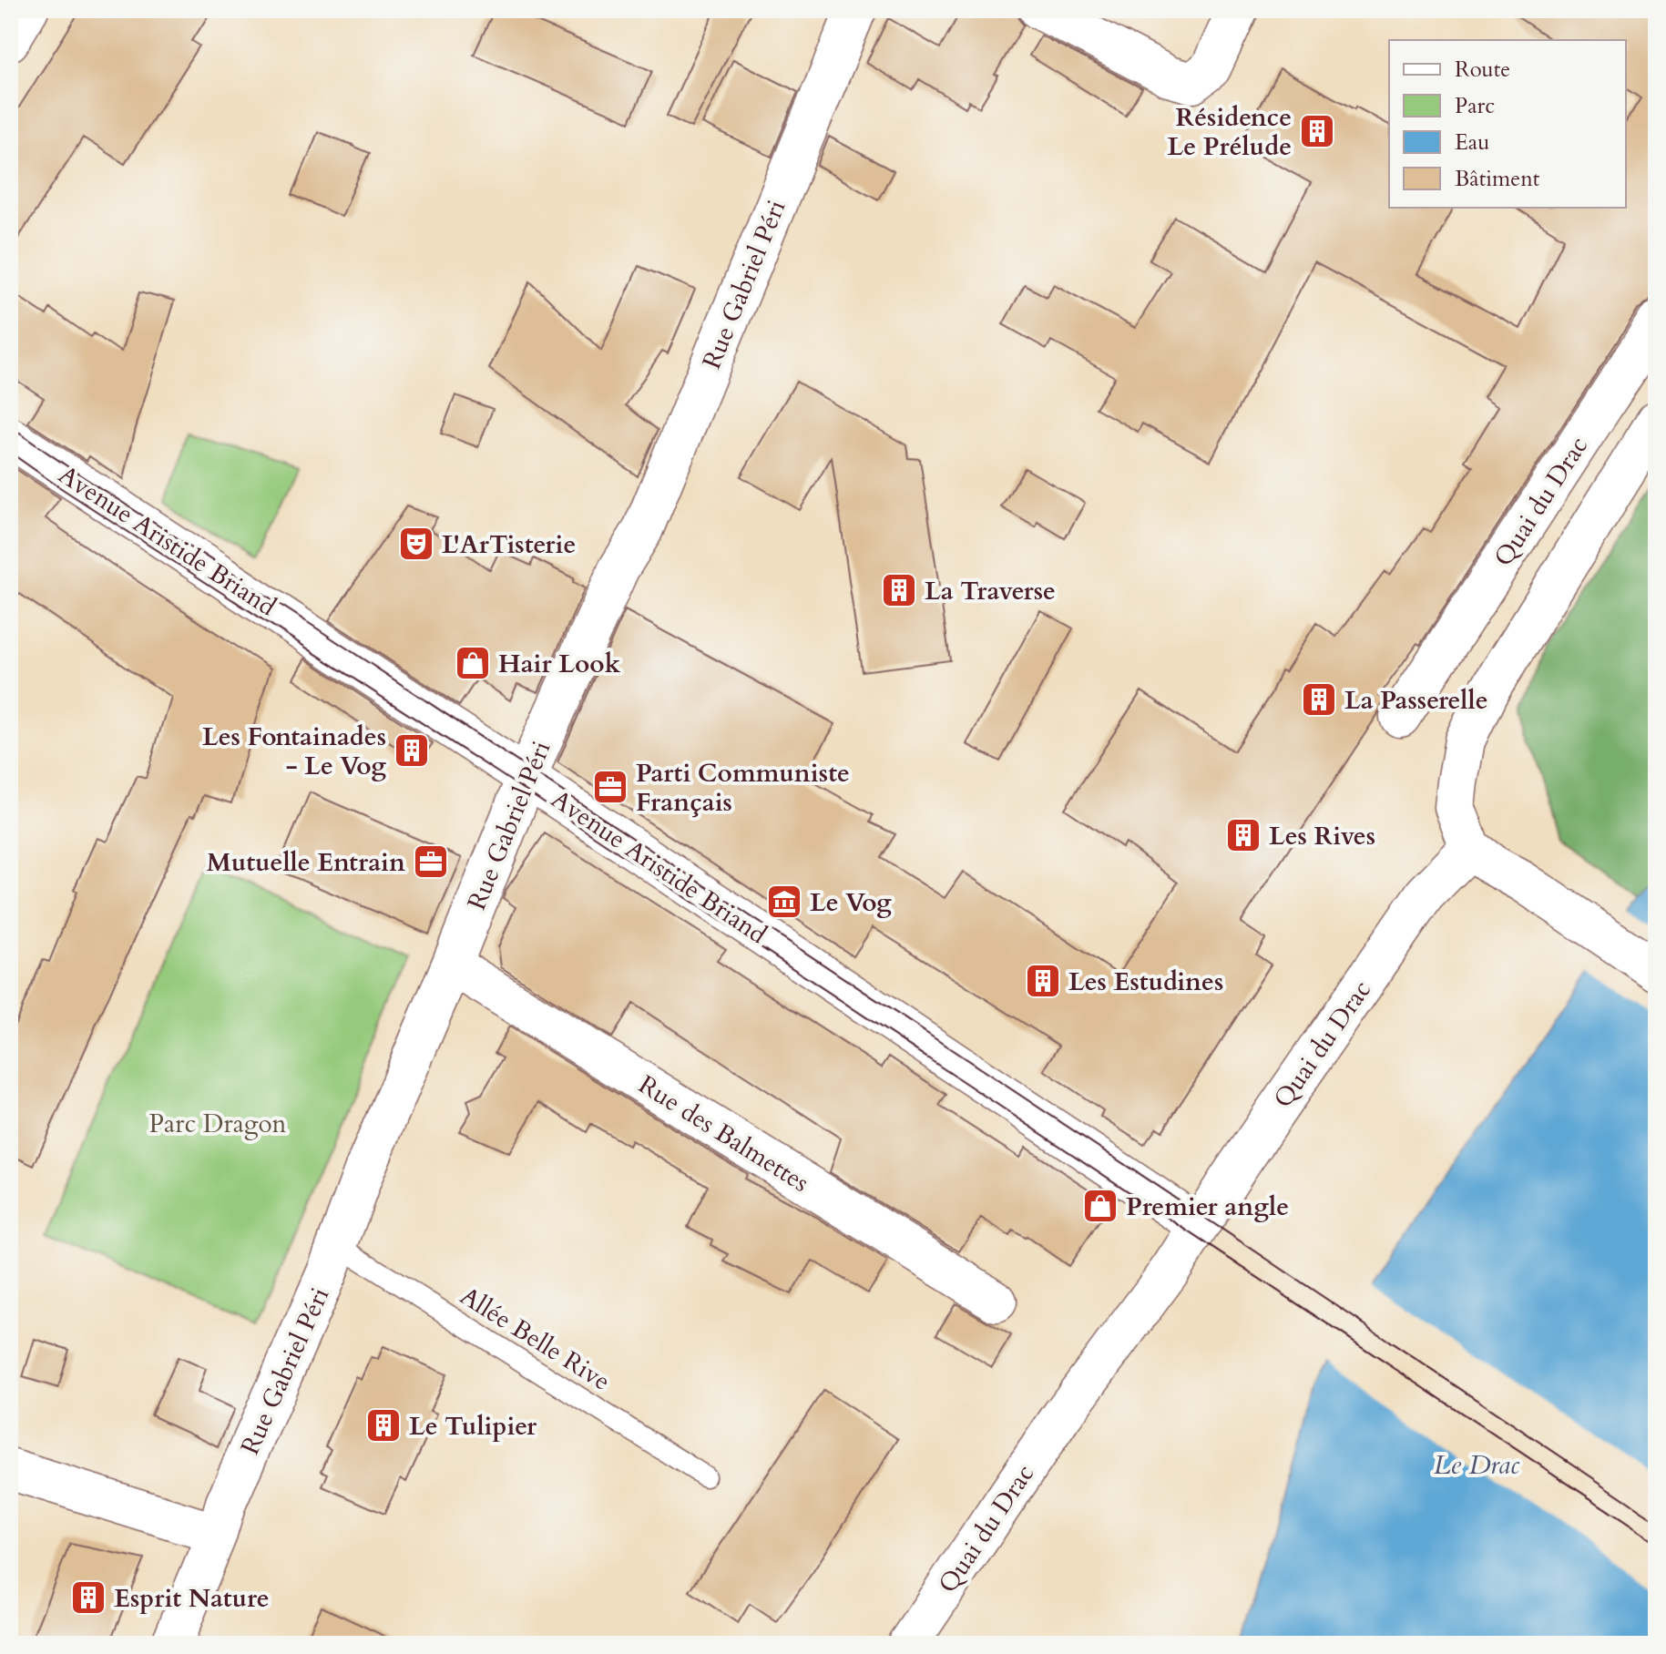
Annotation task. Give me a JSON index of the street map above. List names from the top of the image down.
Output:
{
  "streets": {
    "street": [
      "Rue Gabriel Péri",
      "Quai du Drac",
      "Avenue Aristide Briand",
      "Rue des Balmettes"
    ],
    "lane": ["Allée Belle Rive"]
  },
  "crossings": [
    ["Rue Gabriel Péri", "Avenue Aristide Briand"],
    ["Rue Gabriel Péri", "Rue des Balmettes"],
    ["Rue Gabriel Péri", "Allée Belle Rive"],
    ["Quai du Drac", "Avenue Aristide Briand"]
  ],
  "water": ["Le Drac"],
  "parks": ["Parc Dragon"],
  "places": {
    "building": [
      "Résidence Le Prélude",
      "La Traverse",
      "La Passerelle",
      "Les Fontainades - Le Vog",
      "Les Rives",
      "Les Estudines",
      "Le Tulipier",
      "Esprit Nature"
    ],
    "theatre": ["L'ArTisterie"],
    "shop": ["Hair Look", "Premier angle"],
    "office": ["Parti Communiste Français", "Mutuelle Entrain"],
    "museum": ["Le Vog"]
  },
  "legend": [
    "Route",
    "Parc",
    "Eau",
    "Bâtiment"
  ]
}
